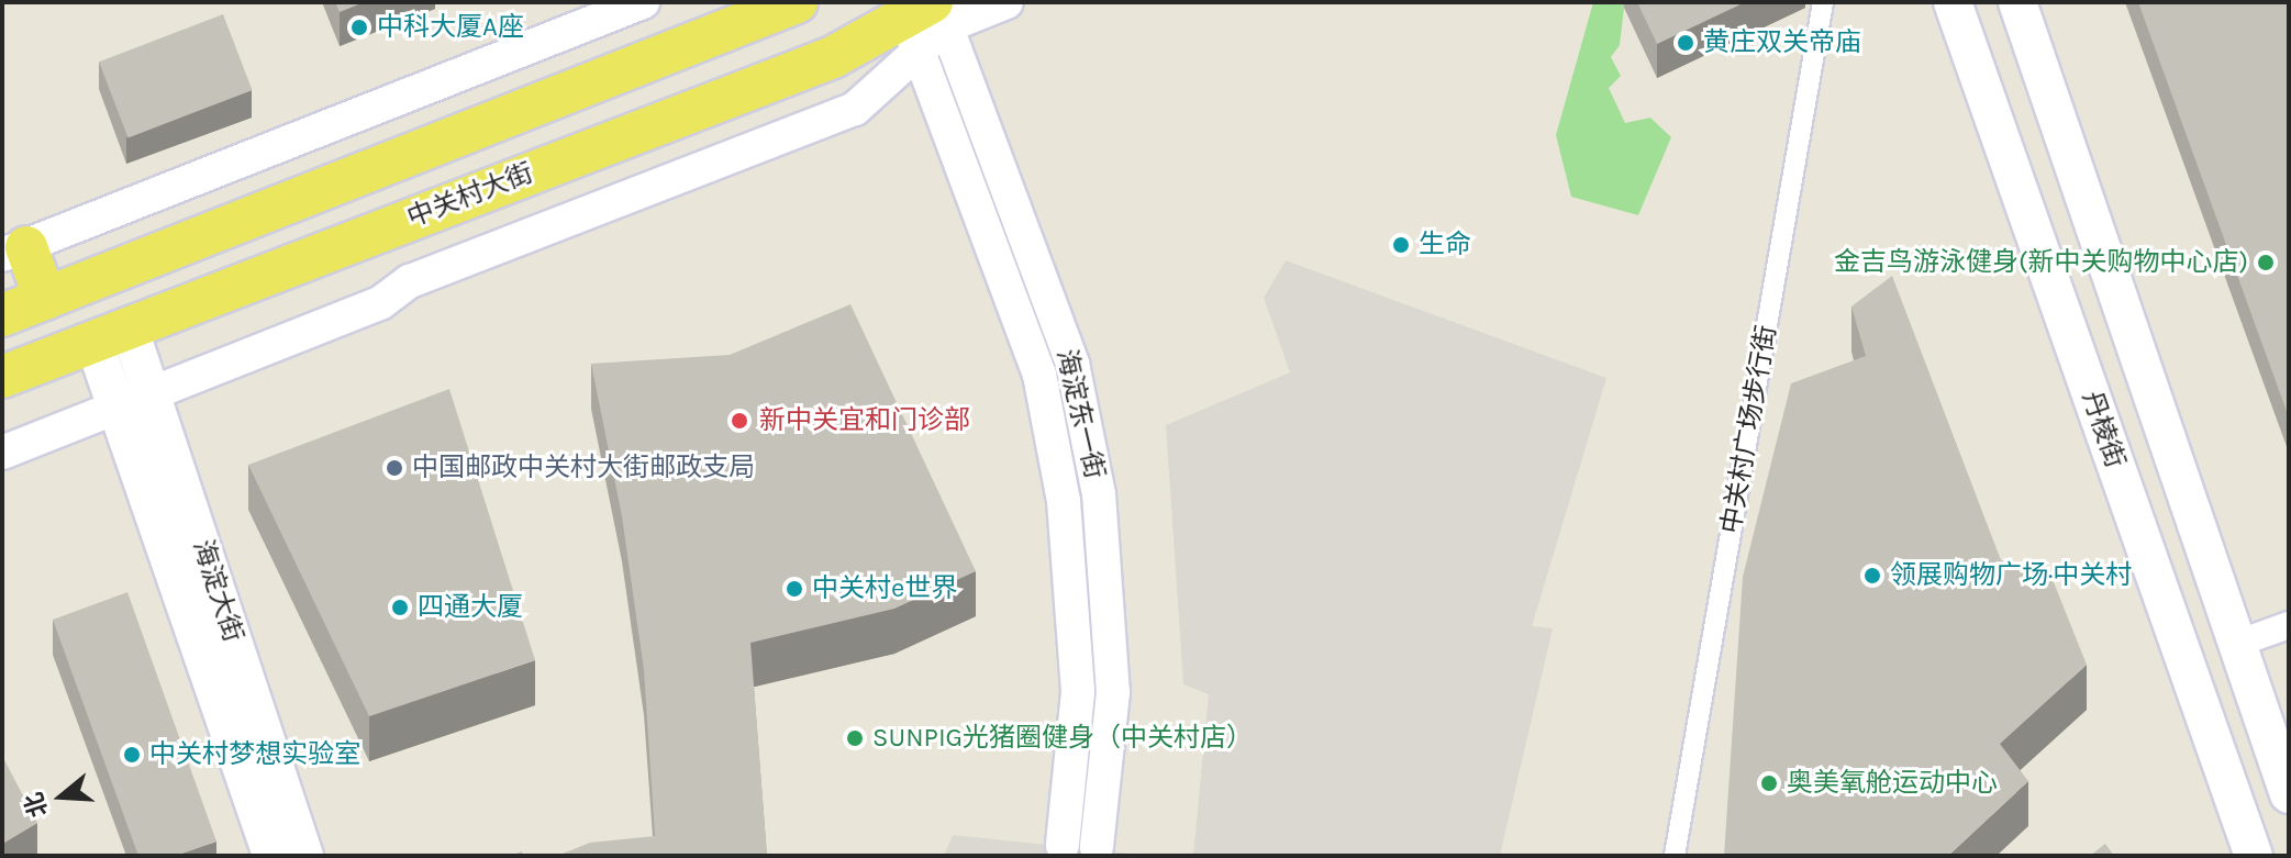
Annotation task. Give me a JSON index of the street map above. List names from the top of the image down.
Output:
{
  "streets": {
    "main road": ["中关村大街", "丹棱街", "海淀大街"],
    "street": ["海淀东一街", "中关村广场步行街"]
  },
  "crossings": [
    ["中关村大街", "海淀东一街"],
    ["中关村大街", "海淀大街"]
  ],
  "places": [
    "中科大厦A座",
    "黄庄双关帝庙",
    "生命",
    "金吉鸟游泳健身(新中关购物中心店)",
    "新中关宜和门诊部",
    "中国邮政中关村大街邮政支局",
    "领展购物广场·中关村",
    "中关村e世界",
    "四通大厦",
    "SUNPIG光猪圈健身（中关村店）",
    "中关村梦想实验室",
    "奥美氧舱运动中心"
  ],
  "north": "left"
}
